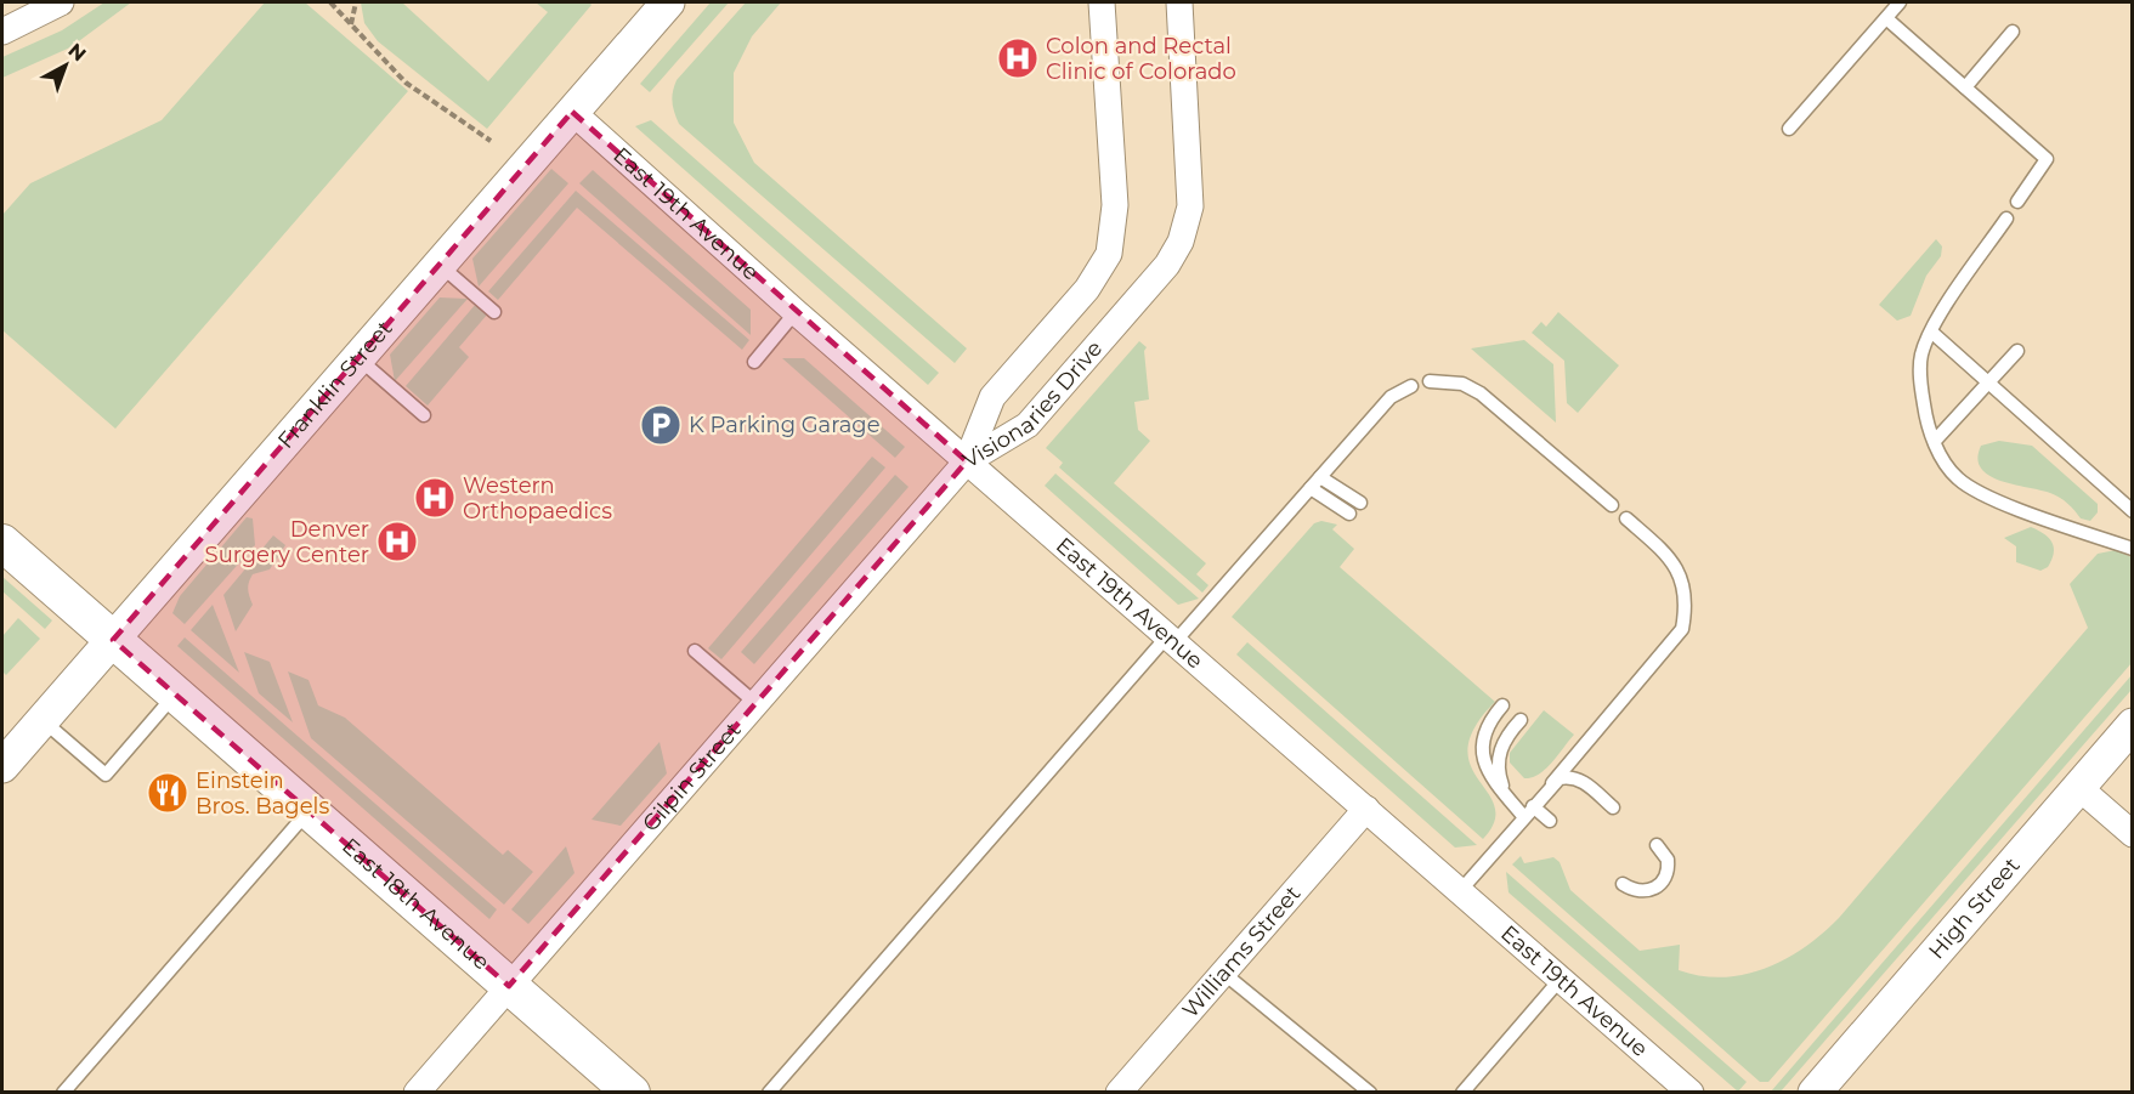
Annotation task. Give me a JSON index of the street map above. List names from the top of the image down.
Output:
{
  "streets": {
    "main road": ["East 18th Avenue"],
    "street": [
      "East 19th Avenue",
      "Franklin Street",
      "Visionaries Drive",
      "Gilpin Street",
      "High Street",
      "Williams Street"
    ]
  },
  "crossings": [
    ["East 19th Avenue", "Franklin Street"],
    ["East 19th Avenue", "Visionaries Drive"],
    ["East 19th Avenue", "Gilpin Street"],
    ["East 19th Avenue", "Williams Street"],
    ["Franklin Street", "East 18th Avenue"],
    ["Visionaries Drive", "Gilpin Street"],
    ["Gilpin Street", "East 18th Avenue"]
  ],
  "places": {
    "hospital": ["Colon and Rectal Clinic of Colorado", "Western Orthopaedics", "Denver Surgery Center"],
    "parking": ["K Parking Garage"],
    "restaurant": ["Einstein Bros. Bagels"]
  },
  "north": "top right"
}
